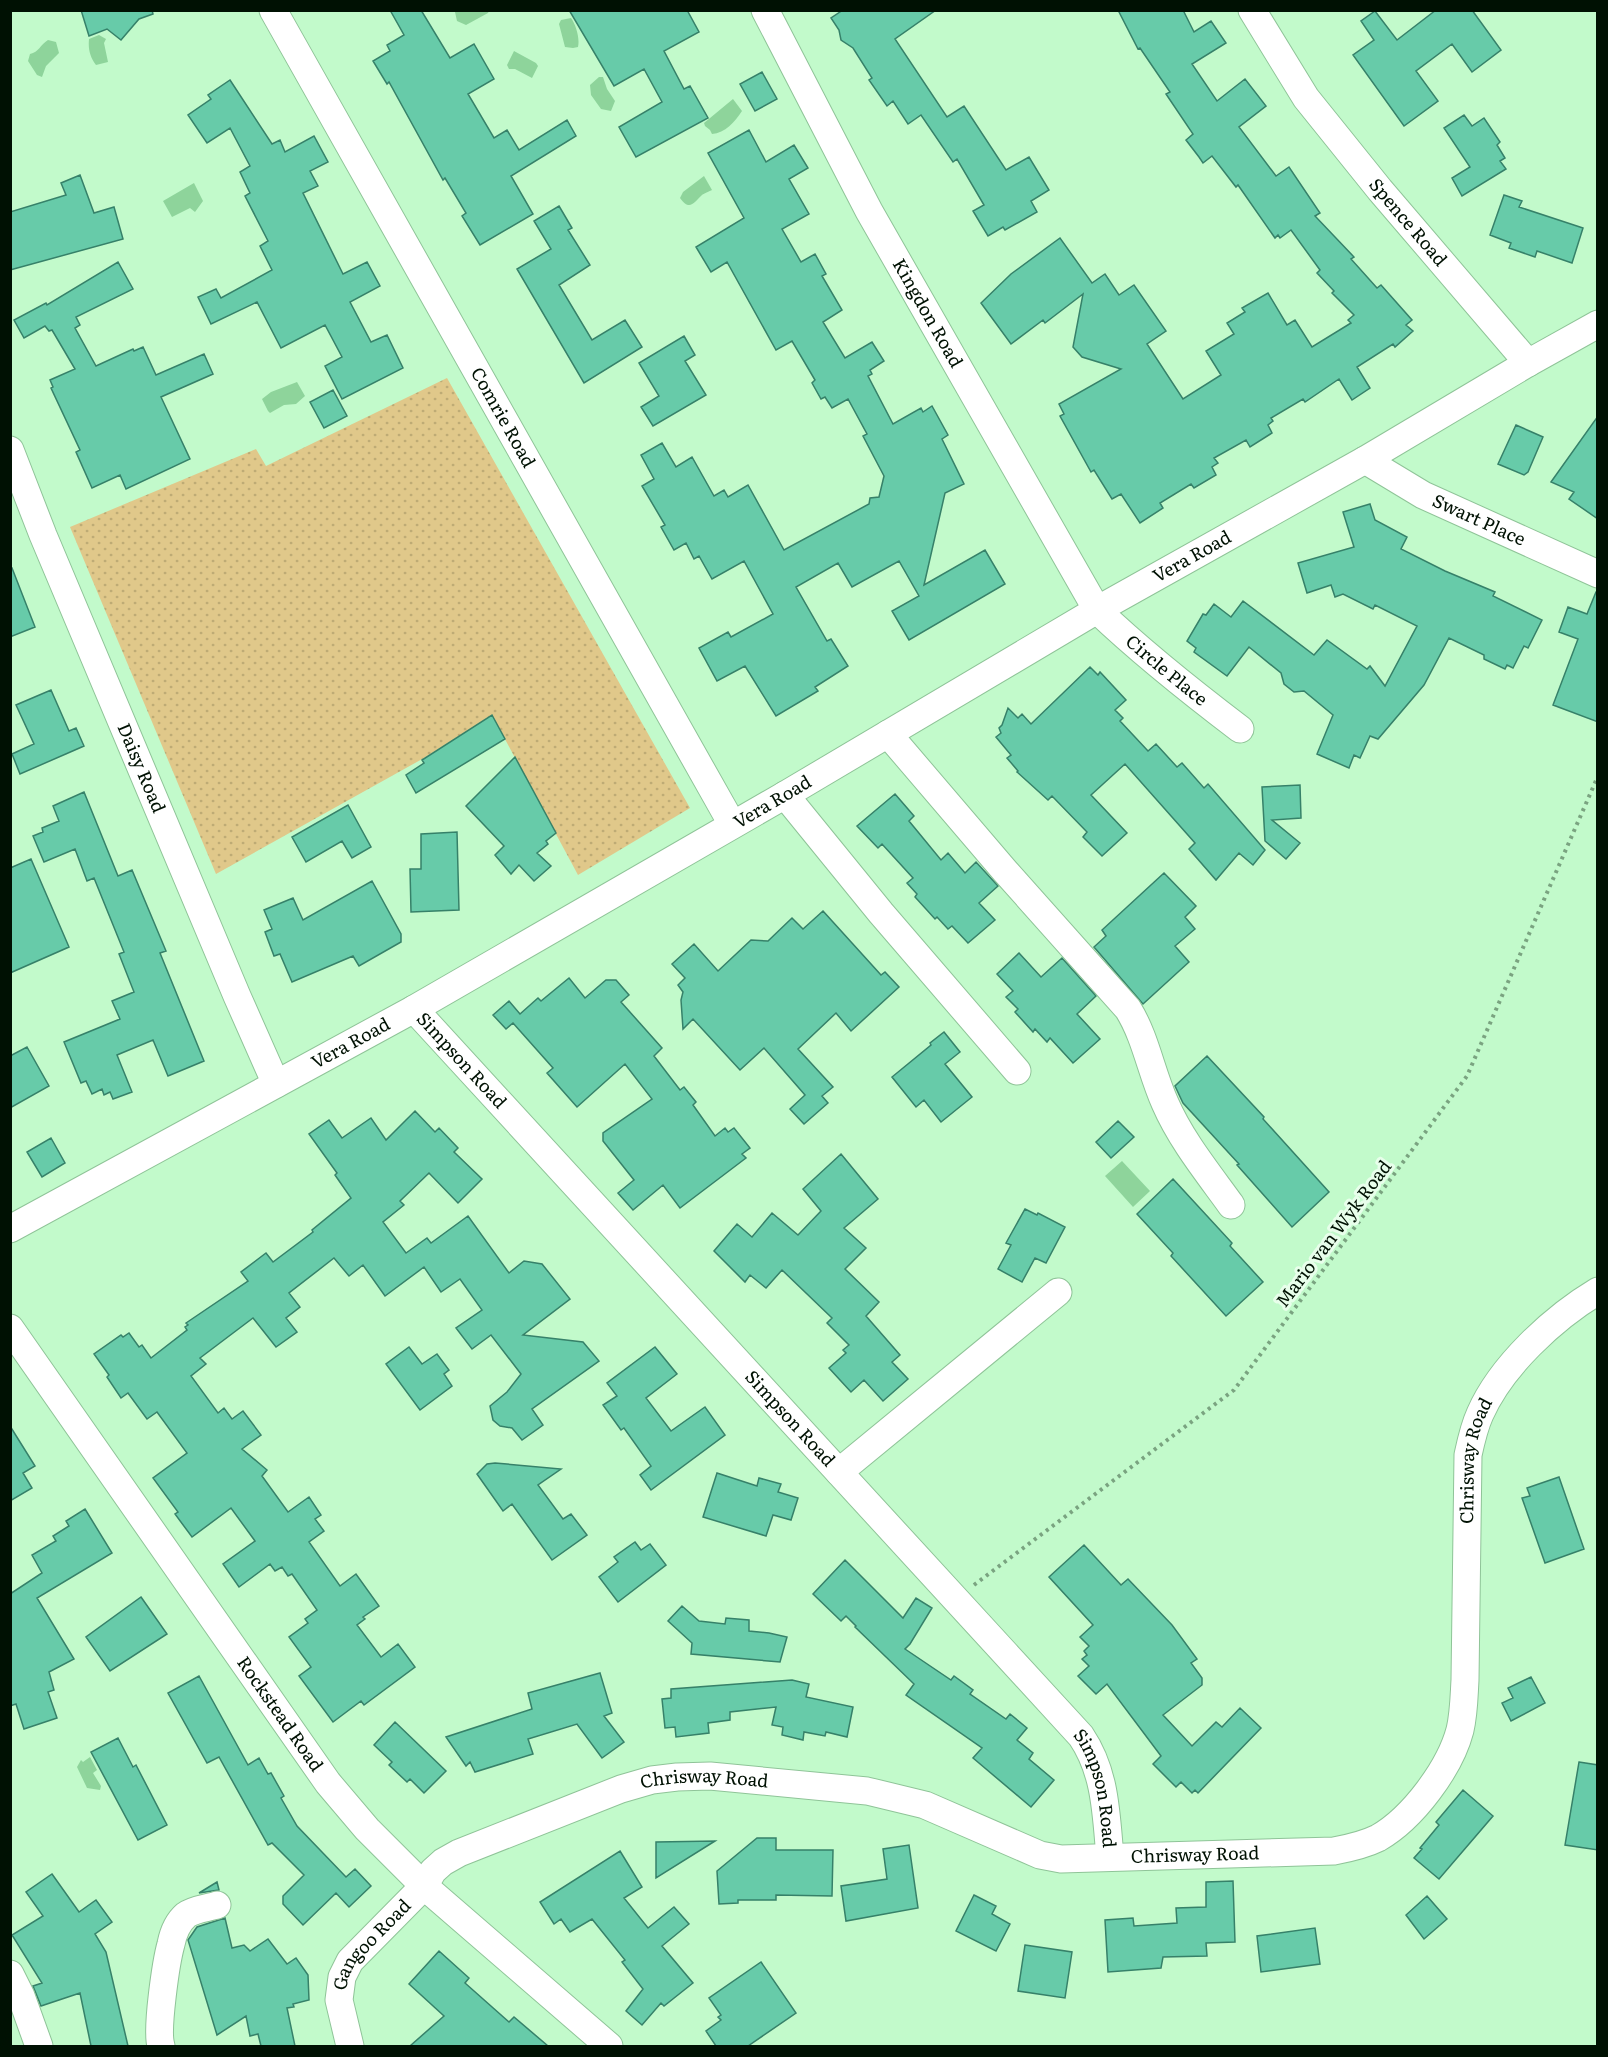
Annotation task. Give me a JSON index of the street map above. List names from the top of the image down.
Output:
{
  "streets": {
    "street": [
      "Spence Road",
      "Kingdon Road",
      "Comrie Road",
      "Swart Place",
      "Vera Road",
      "Circle Place",
      "Daisy Road",
      "Simpson Road",
      "Chrisway Road",
      "Rockstead Road",
      "Gangoo Road"
    ],
    "path": ["Mario van Wyk Road"]
  },
  "crossings": [
    ["Spence Road", "Vera Road"],
    ["Kingdon Road", "Vera Road"],
    ["Kingdon Road", "Circle Place"],
    ["Comrie Road", "Vera Road"],
    ["Swart Place", "Vera Road"],
    ["Vera Road", "Circle Place"],
    ["Vera Road", "Daisy Road"],
    ["Vera Road", "Simpson Road"],
    ["Simpson Road", "Mario van Wyk Road"],
    ["Simpson Road", "Chrisway Road"],
    ["Chrisway Road", "Rockstead Road"],
    ["Chrisway Road", "Gangoo Road"],
    ["Rockstead Road", "Gangoo Road"]
  ]
}
